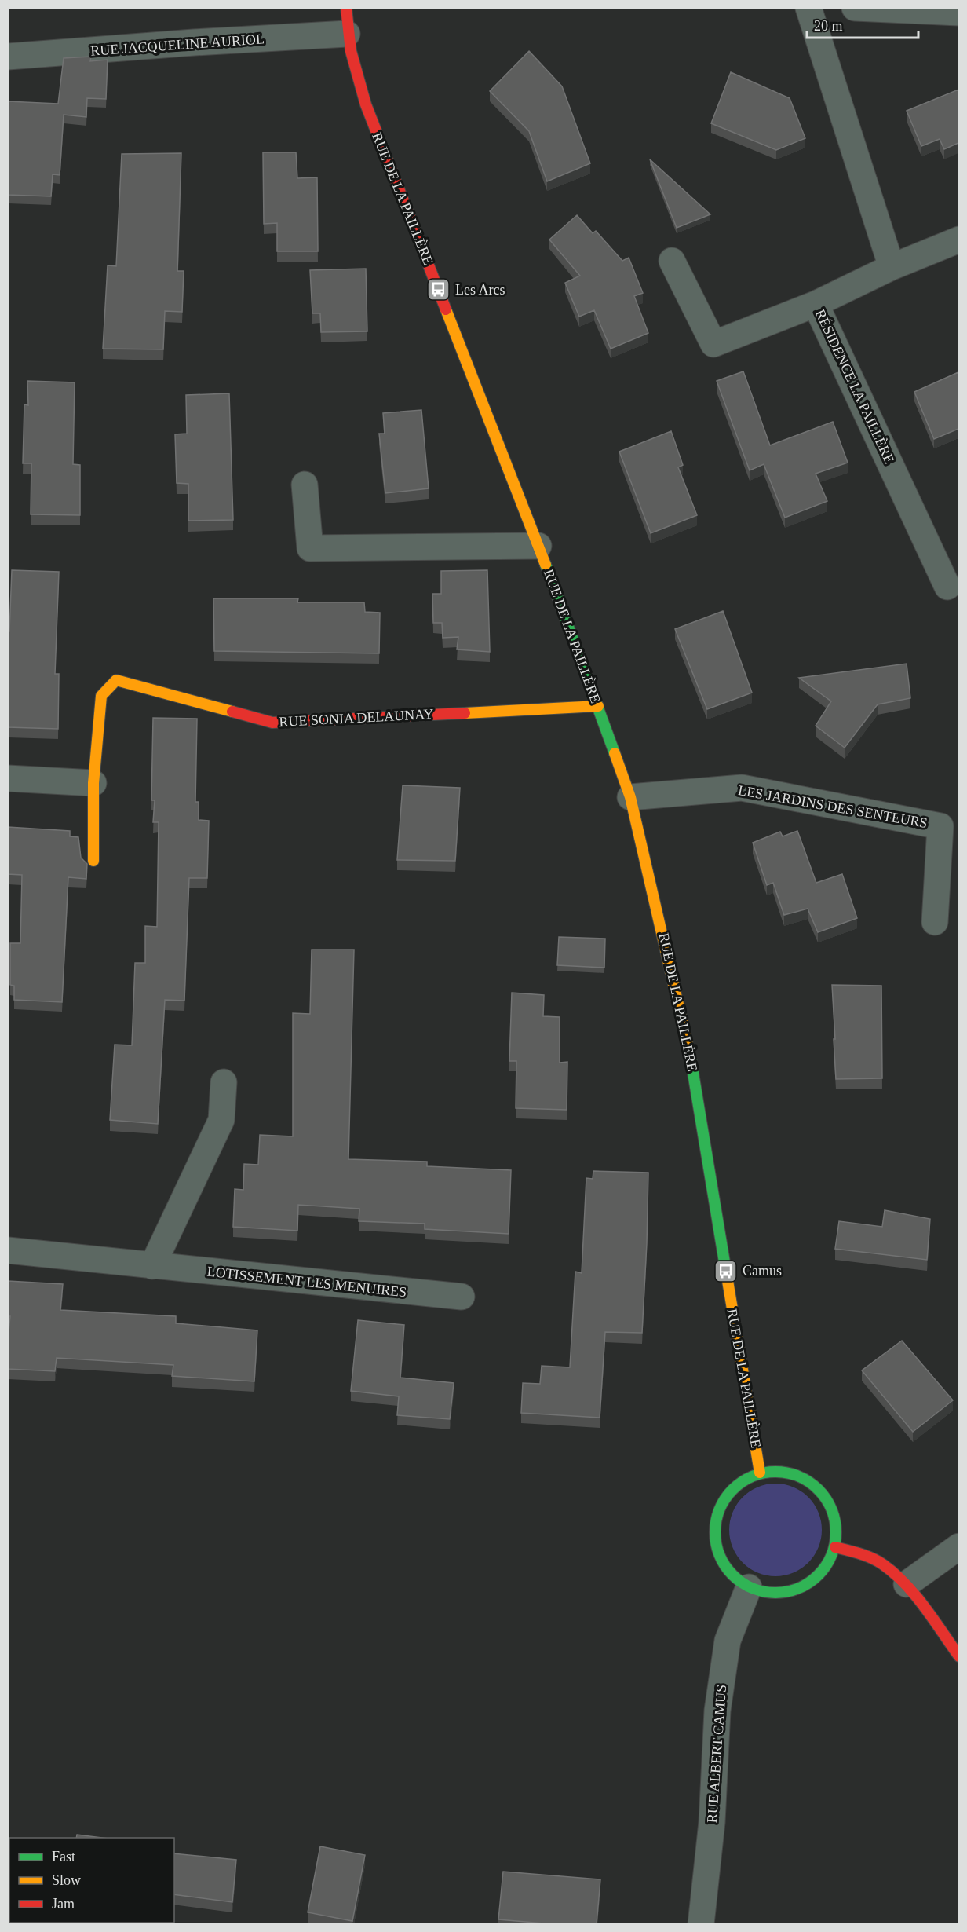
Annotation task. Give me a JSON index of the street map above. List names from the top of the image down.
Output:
{
  "streets": {
    "street": [
      "RUE JACQUELINE AURIOL",
      "RUE DE LA PAILLÈRE",
      "RÉSIDENCE LA PAILLÈRE",
      "RUE SONIA DELAUNAY",
      "LES JARDINS DES SENTEURS",
      "LOTISSEMENT LES MENUIRES",
      "RUE ALBERT CAMUS"
    ]
  },
  "crossings": [
    ["RUE JACQUELINE AURIOL", "RUE DE LA PAILLÈRE"],
    ["RUE DE LA PAILLÈRE", "RUE SONIA DELAUNAY"],
    ["RUE DE LA PAILLÈRE", "LES JARDINS DES SENTEURS"],
    ["RUE DE LA PAILLÈRE", "RUE ALBERT CAMUS"]
  ],
  "places": {
    "bus stop": ["Les Arcs", "Camus"]
  },
  "legend": ["Fast", "Slow", "Jam"],
  "scale_bar": "20 m"
}
